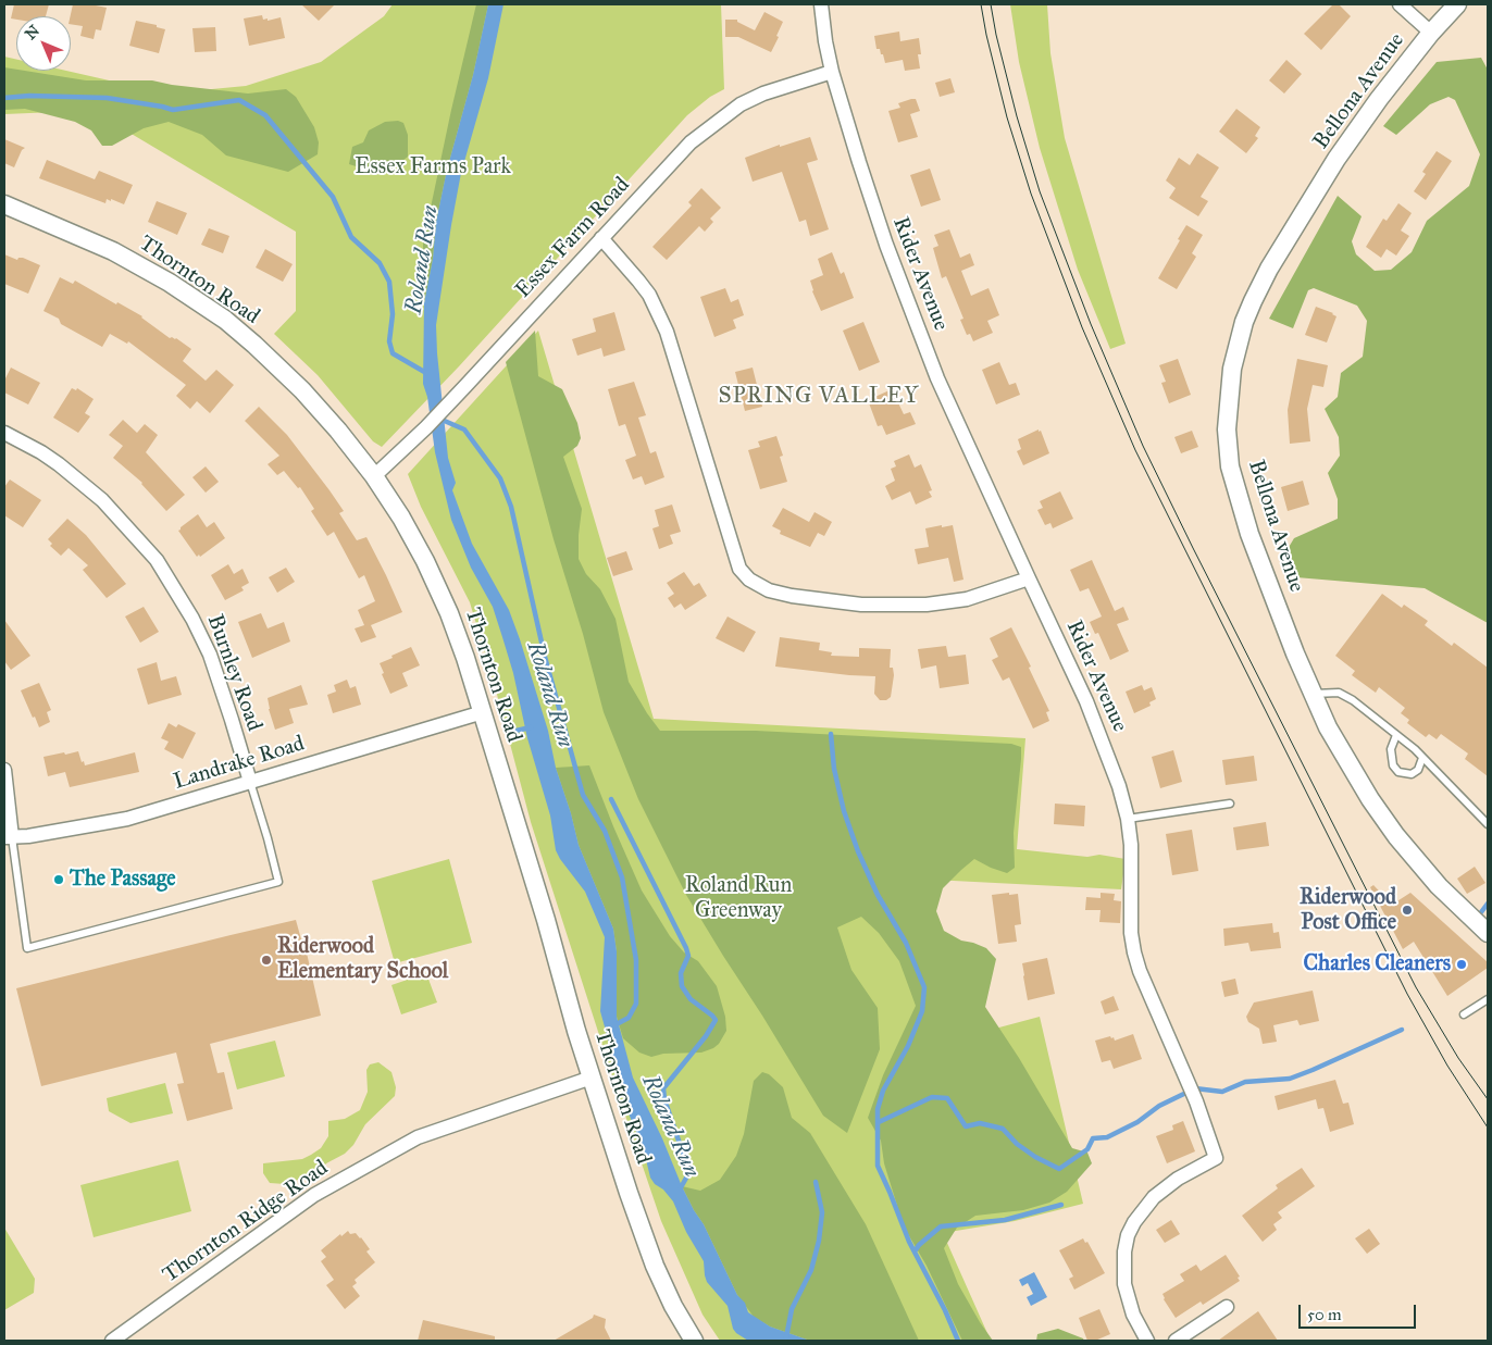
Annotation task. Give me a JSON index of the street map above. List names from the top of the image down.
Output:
{
  "streets": {
    "street": [
      "Bellona Avenue",
      "Essex Farm Road",
      "Rider Avenue",
      "Thornton Road",
      "Burnley Road",
      "Landrake Road",
      "Thornton Ridge Road"
    ]
  },
  "crossings": [
    ["Essex Farm Road", "Rider Avenue"],
    ["Essex Farm Road", "Thornton Road"],
    ["Thornton Road", "Landrake Road"],
    ["Thornton Road", "Thornton Ridge Road"],
    ["Burnley Road", "Landrake Road"]
  ],
  "districts": ["SPRING VALLEY"],
  "water": ["Roland Run"],
  "parks": ["Essex Farms Park", "Roland Run Greenway"],
  "places": [
    "The Passage",
    "Riderwood Post Office",
    "Riderwood Elementary School",
    "Charles Cleaners"
  ],
  "scale_bar": "50 m",
  "north": "top left"
}
